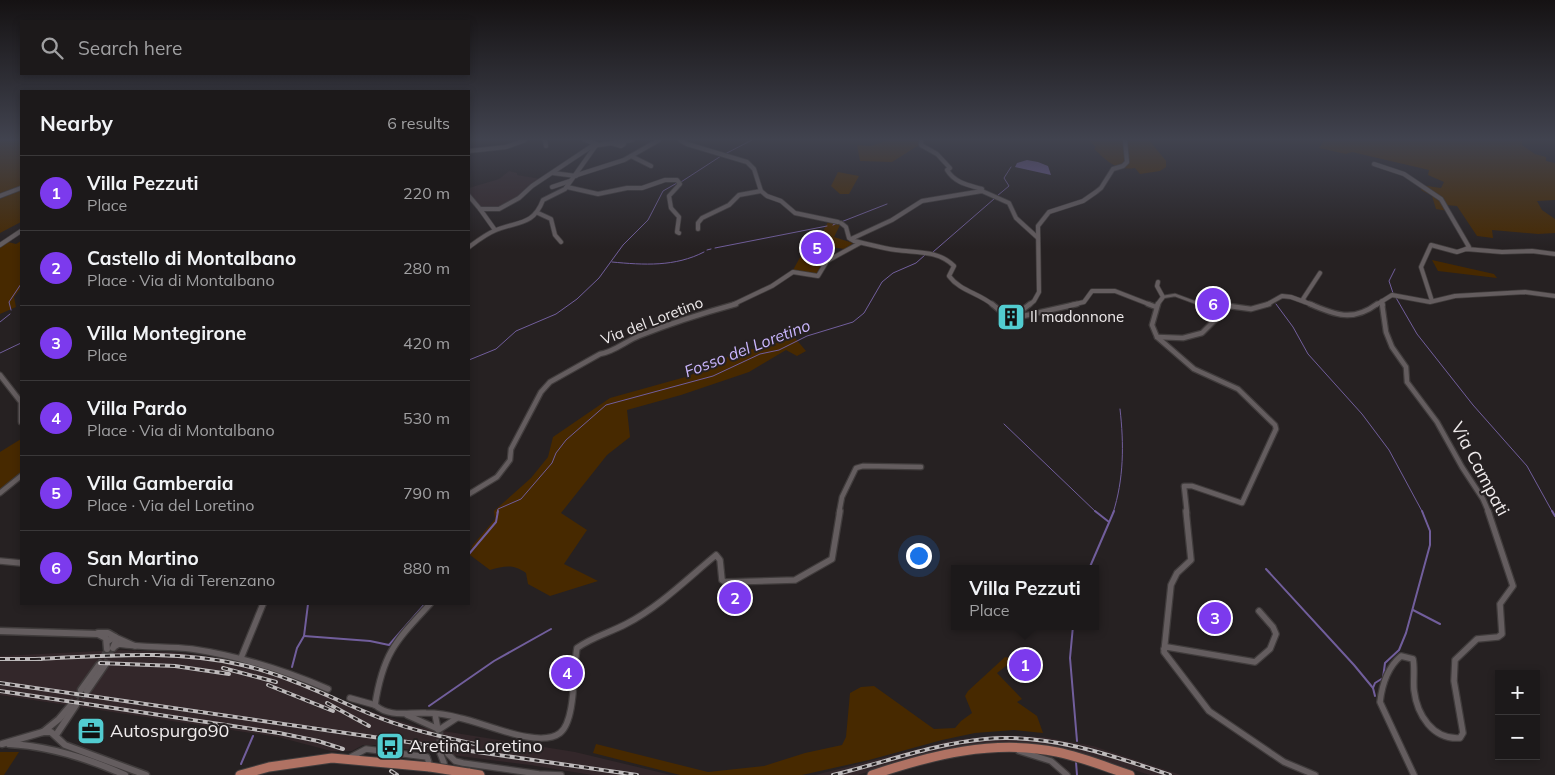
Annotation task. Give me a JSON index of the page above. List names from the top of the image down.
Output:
{
  "streets": {
    "street": ["Via del Loretino", "Via Campati"]
  },
  "water": ["Fosso del Loretino"],
  "places": {
    "building": ["Il madonnone"],
    "office": ["Autospurgo90"],
    "bus stop": ["Aretina Loretino"]
  },
  "page": {
    "search": "Search here",
    "heading": ["Nearby", "6 results"],
    "list": [
      {
        "mark": "1",
        "name": "Villa Pezzuti",
        "note": "Place",
        "value": "220 m"
      },
      {
        "mark": "2",
        "name": "Castello di Montalbano",
        "note": "Place · Via di Montalbano",
        "value": "280 m"
      },
      {
        "mark": "3",
        "name": "Villa Montegirone",
        "note": "Place",
        "value": "420 m"
      },
      {
        "mark": "4",
        "name": "Villa Pardo",
        "note": "Place · Via di Montalbano",
        "value": "530 m"
      },
      {
        "mark": "5",
        "name": "Villa Gamberaia",
        "note": "Place · Via del Loretino",
        "value": "790 m"
      },
      {
        "mark": "6",
        "name": "San Martino",
        "note": "Church · Via di Terenzano",
        "value": "880 m"
      }
    ],
    "pins": [
      "5",
      "6",
      "2",
      "3",
      "1",
      "4"
    ],
    "popup": ["Villa Pezzuti", "Place"],
    "map_buttons": ["+", "−"]
  }
}
